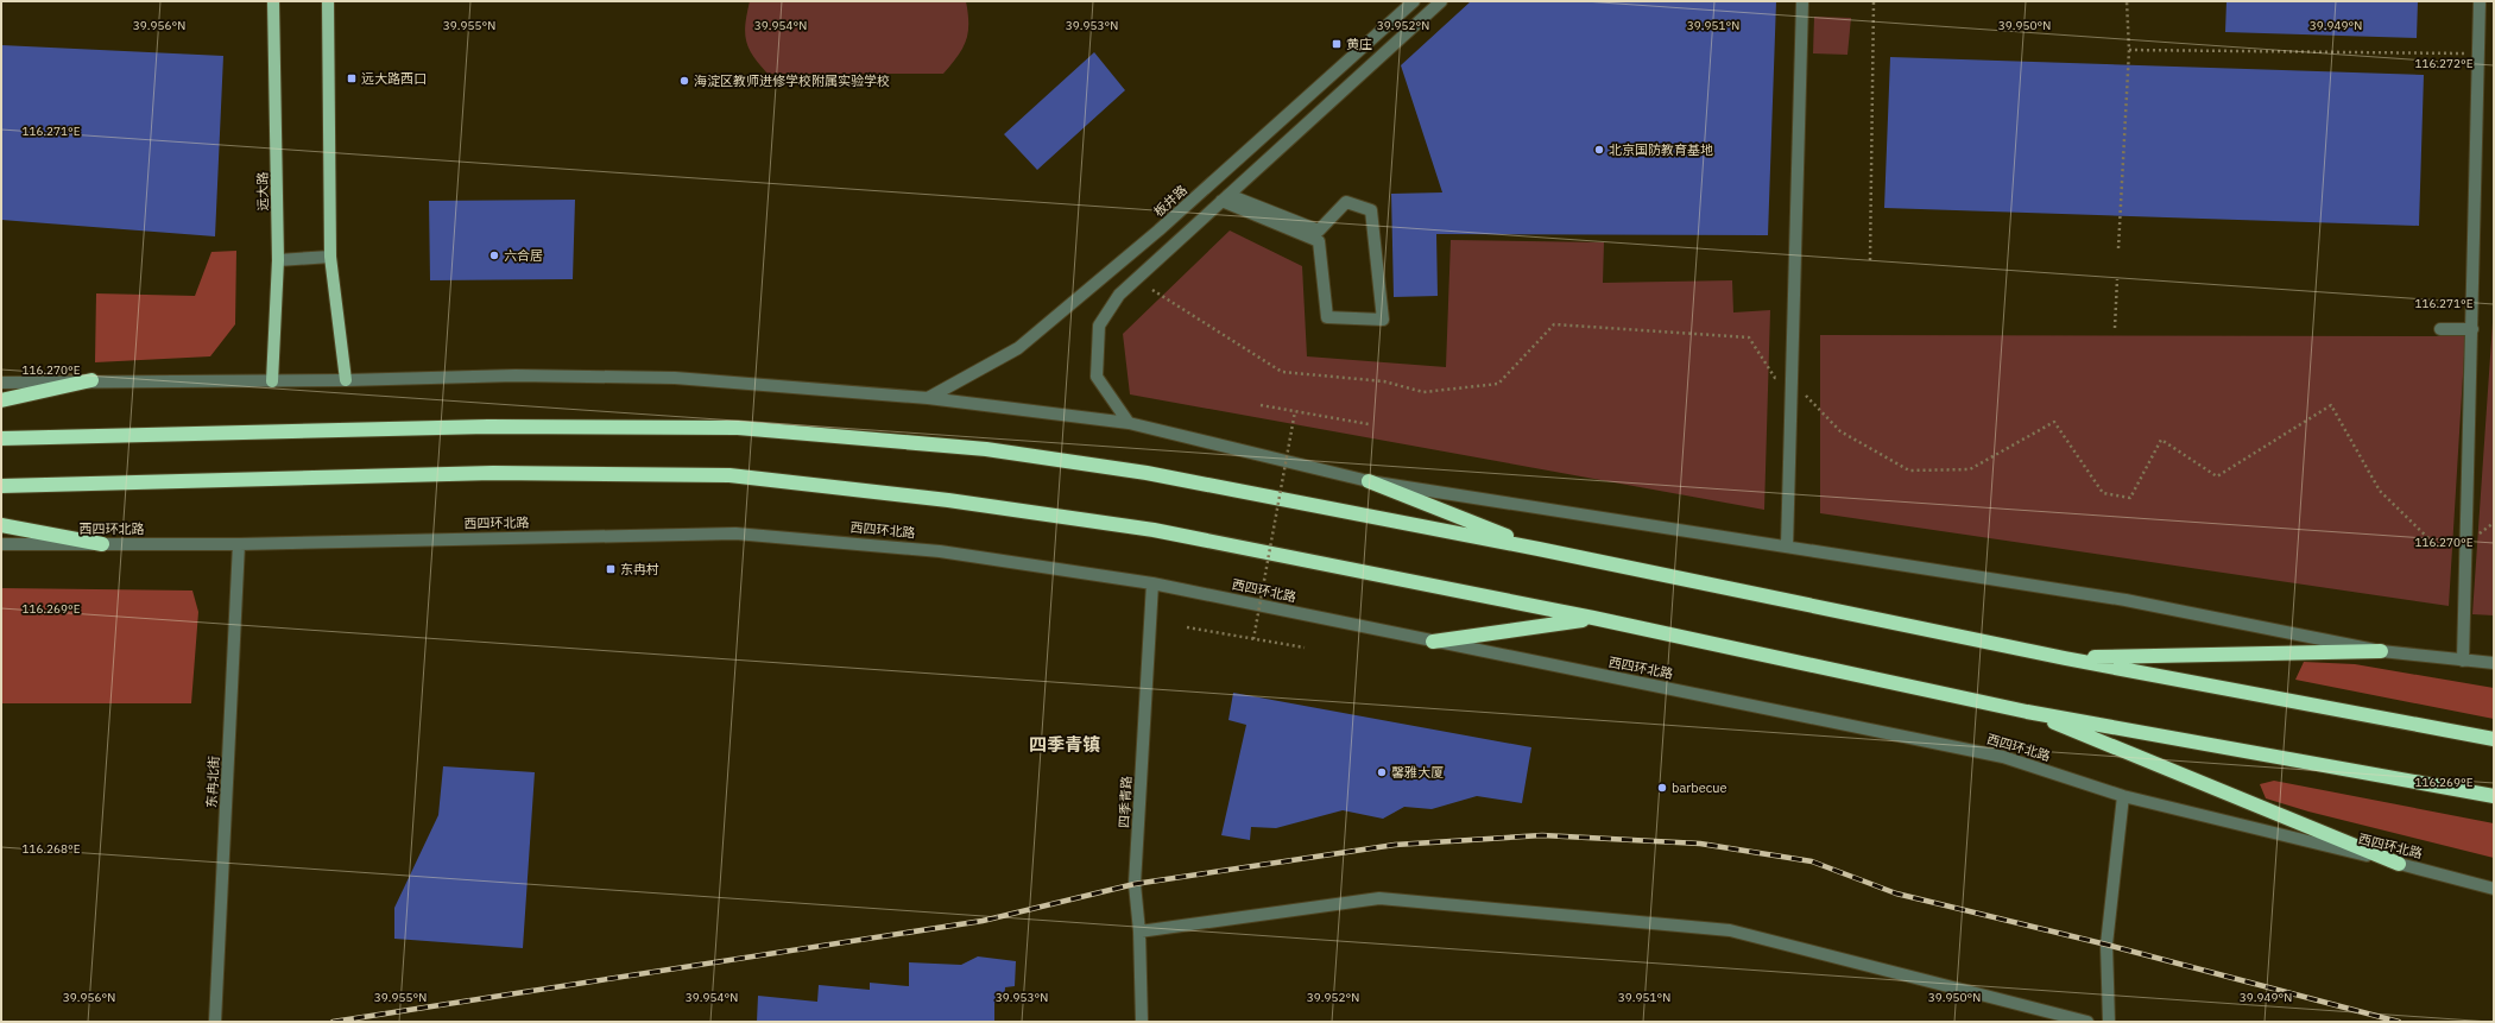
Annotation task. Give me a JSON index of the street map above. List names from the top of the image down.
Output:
{
  "streets": {
    "main road": ["远大路"],
    "street": [
      "板井路",
      "西四环北路",
      "东冉北街",
      "四季青路"
    ]
  },
  "crossings": [
    ["西四环北路", "东冉北街"],
    ["西四环北路", "四季青路"]
  ],
  "districts": ["四季青镇"],
  "places": {
    "transit": ["黄庄", "远大路西口", "东冉村"],
    "other": [
      "海淀区教师进修学校附属实验学校",
      "北京国防教育基地",
      "六合居",
      "馨雅大厦",
      "barbecue"
    ]
  },
  "coordinates": [
    "39.956°N",
    "39.955°N",
    "39.954°N",
    "39.953°N",
    "39.952°N",
    "39.951°N",
    "39.950°N",
    "39.949°N",
    "116.272°E",
    "116.271°E",
    "116.270°E",
    "116.269°E",
    "116.268°E"
  ]
}
